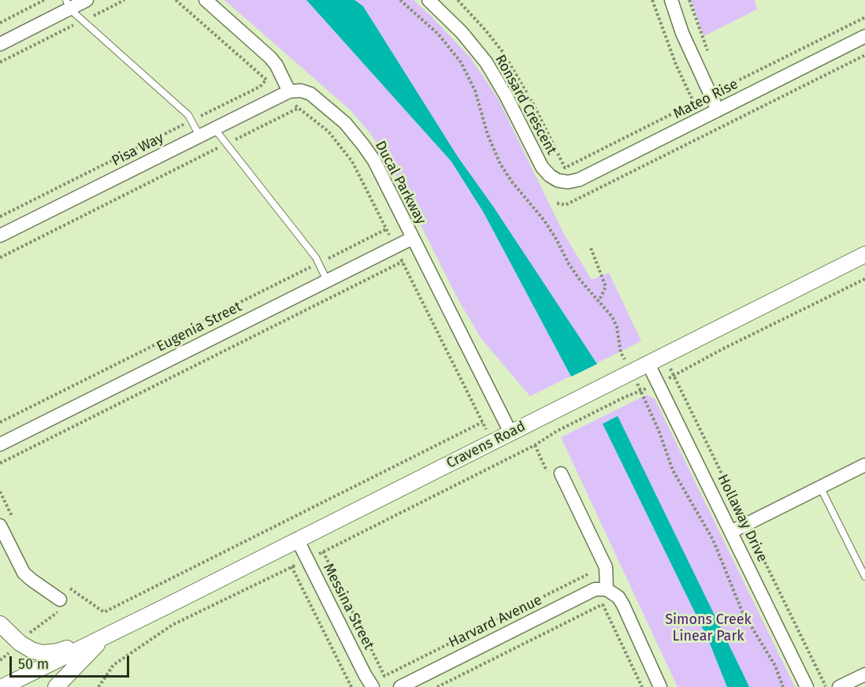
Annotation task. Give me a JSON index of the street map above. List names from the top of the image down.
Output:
{
  "streets": {
    "street": [
      "Mateo Rise",
      "Ronsard Crescent",
      "Pisa Way",
      "Ducal Parkway",
      "Eugenia Street",
      "Cravens Road",
      "Hollaway Drive",
      "Messina Street",
      "Harvard Avenue"
    ]
  },
  "crossings": [
    ["Mateo Rise", "Ronsard Crescent"],
    ["Pisa Way", "Ducal Parkway"],
    ["Ducal Parkway", "Eugenia Street"],
    ["Ducal Parkway", "Cravens Road"],
    ["Cravens Road", "Hollaway Drive"],
    ["Cravens Road", "Messina Street"]
  ],
  "parks": ["Simons Creek Linear Park"],
  "scale_bar": "50 m"
}
